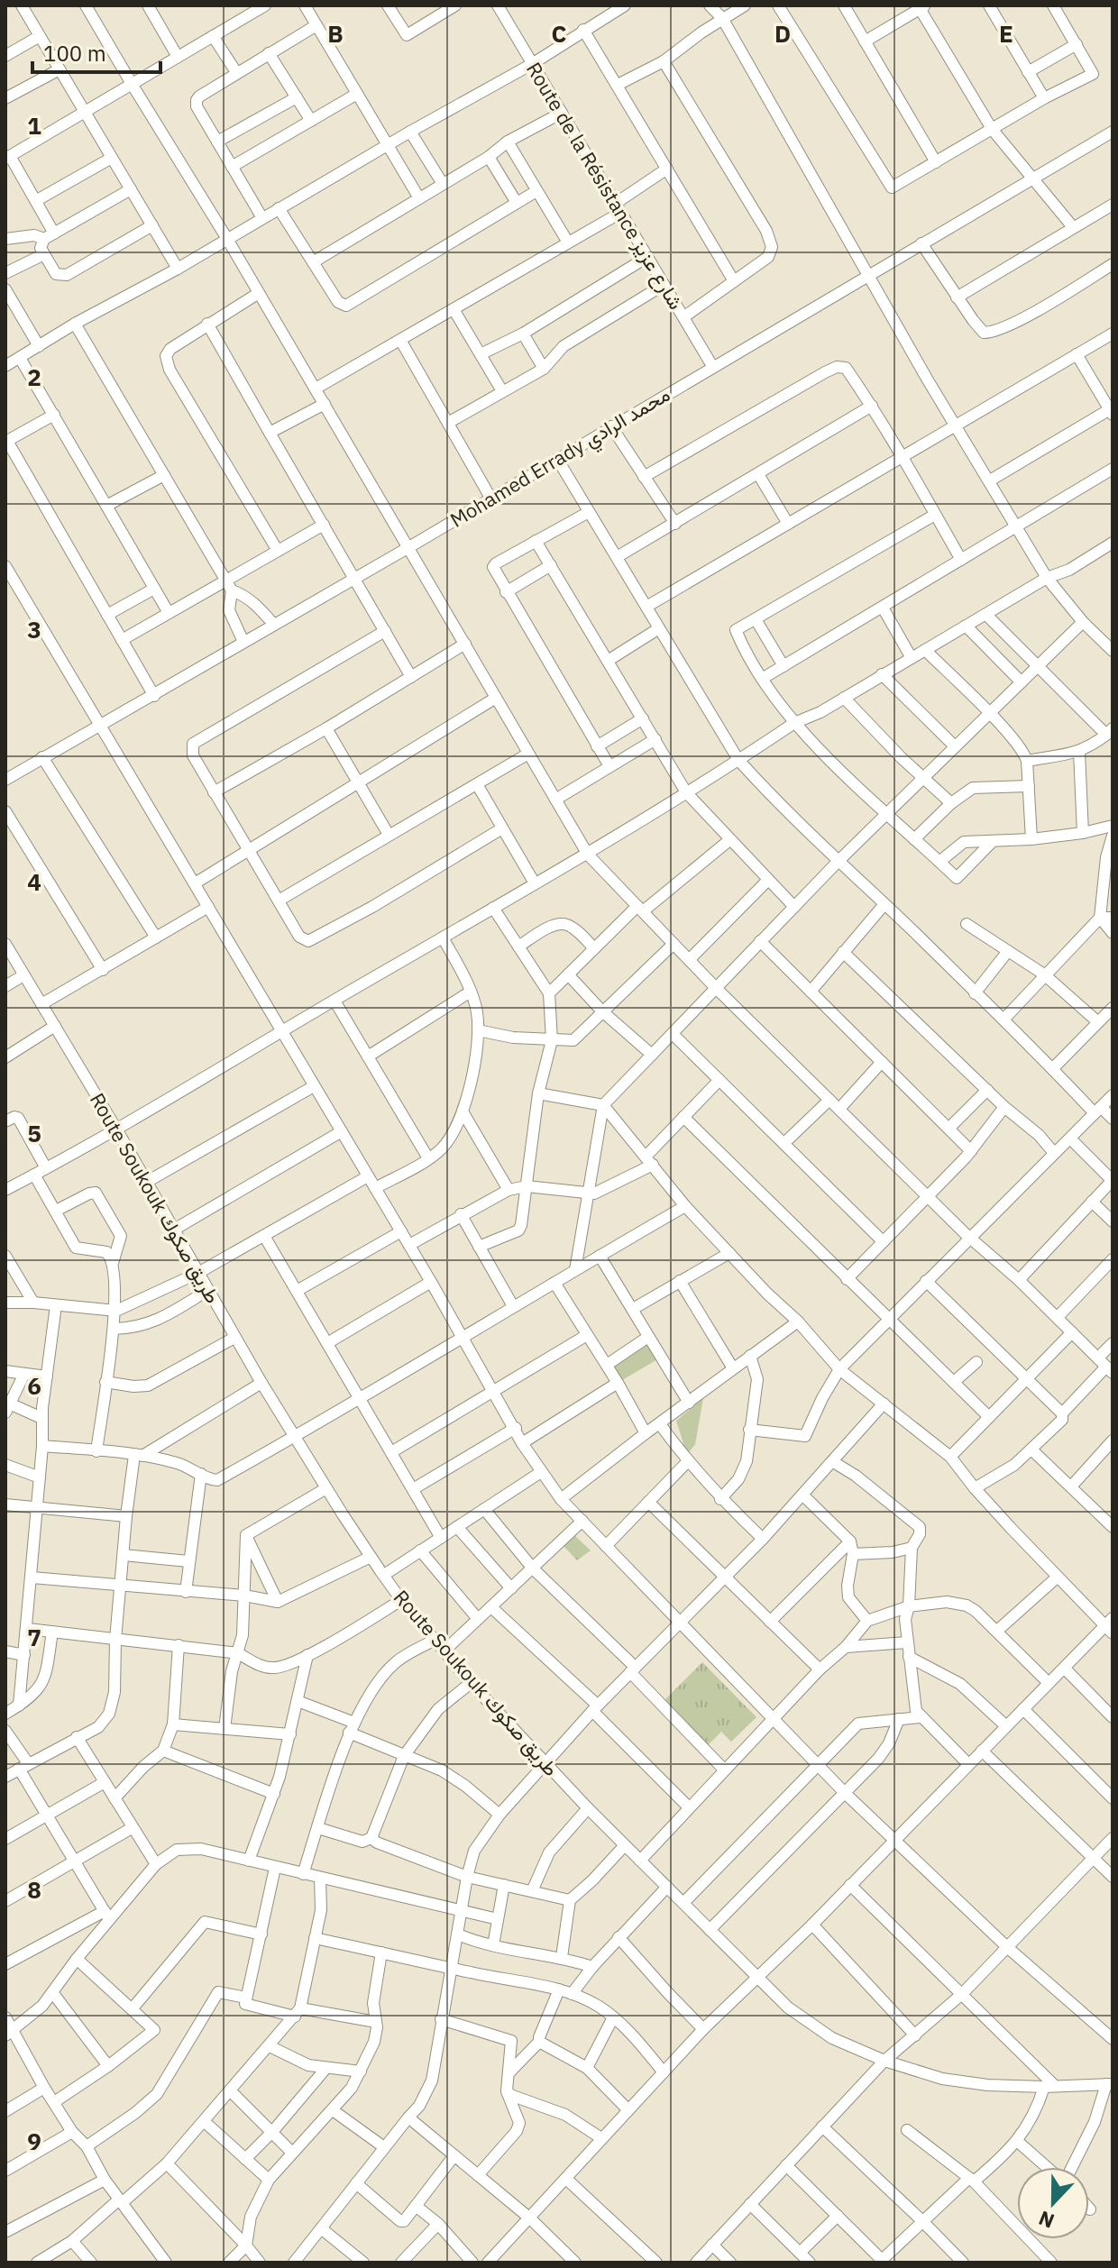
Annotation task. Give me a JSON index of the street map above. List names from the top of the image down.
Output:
{
  "streets": {
    "street": ["Route de la Résistance شارع عزيز", "Mohamed Errady محمد الرادي", "Route Soukouk طريق صكوك"]
  },
  "crossings": [
    ["Route de la Résistance شارع عزيز", "Mohamed Errady محمد الرادي"]
  ],
  "scale_bar": "100 m",
  "north": "bottom",
  "grid": {
    "columns": [
      "B",
      "C",
      "D",
      "E"
    ],
    "rows": [
      "1",
      "2",
      "3",
      "4",
      "5",
      "6",
      "7",
      "8",
      "9"
    ]
  }
}
